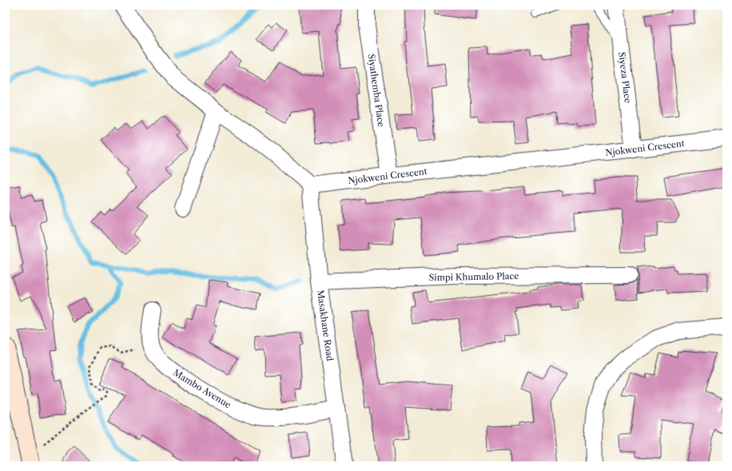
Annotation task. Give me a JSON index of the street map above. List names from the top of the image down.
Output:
{
  "streets": {
    "street": [
      "Siyeza Place",
      "Siyathemba Place",
      "Njokweni Crescent",
      "Simpi Khumalo Place",
      "Masakhane Road",
      "Mambo Avenue"
    ]
  },
  "crossings": [
    ["Siyeza Place", "Njokweni Crescent"],
    ["Siyathemba Place", "Njokweni Crescent"],
    ["Njokweni Crescent", "Masakhane Road"],
    ["Simpi Khumalo Place", "Masakhane Road"],
    ["Masakhane Road", "Mambo Avenue"]
  ]
}
